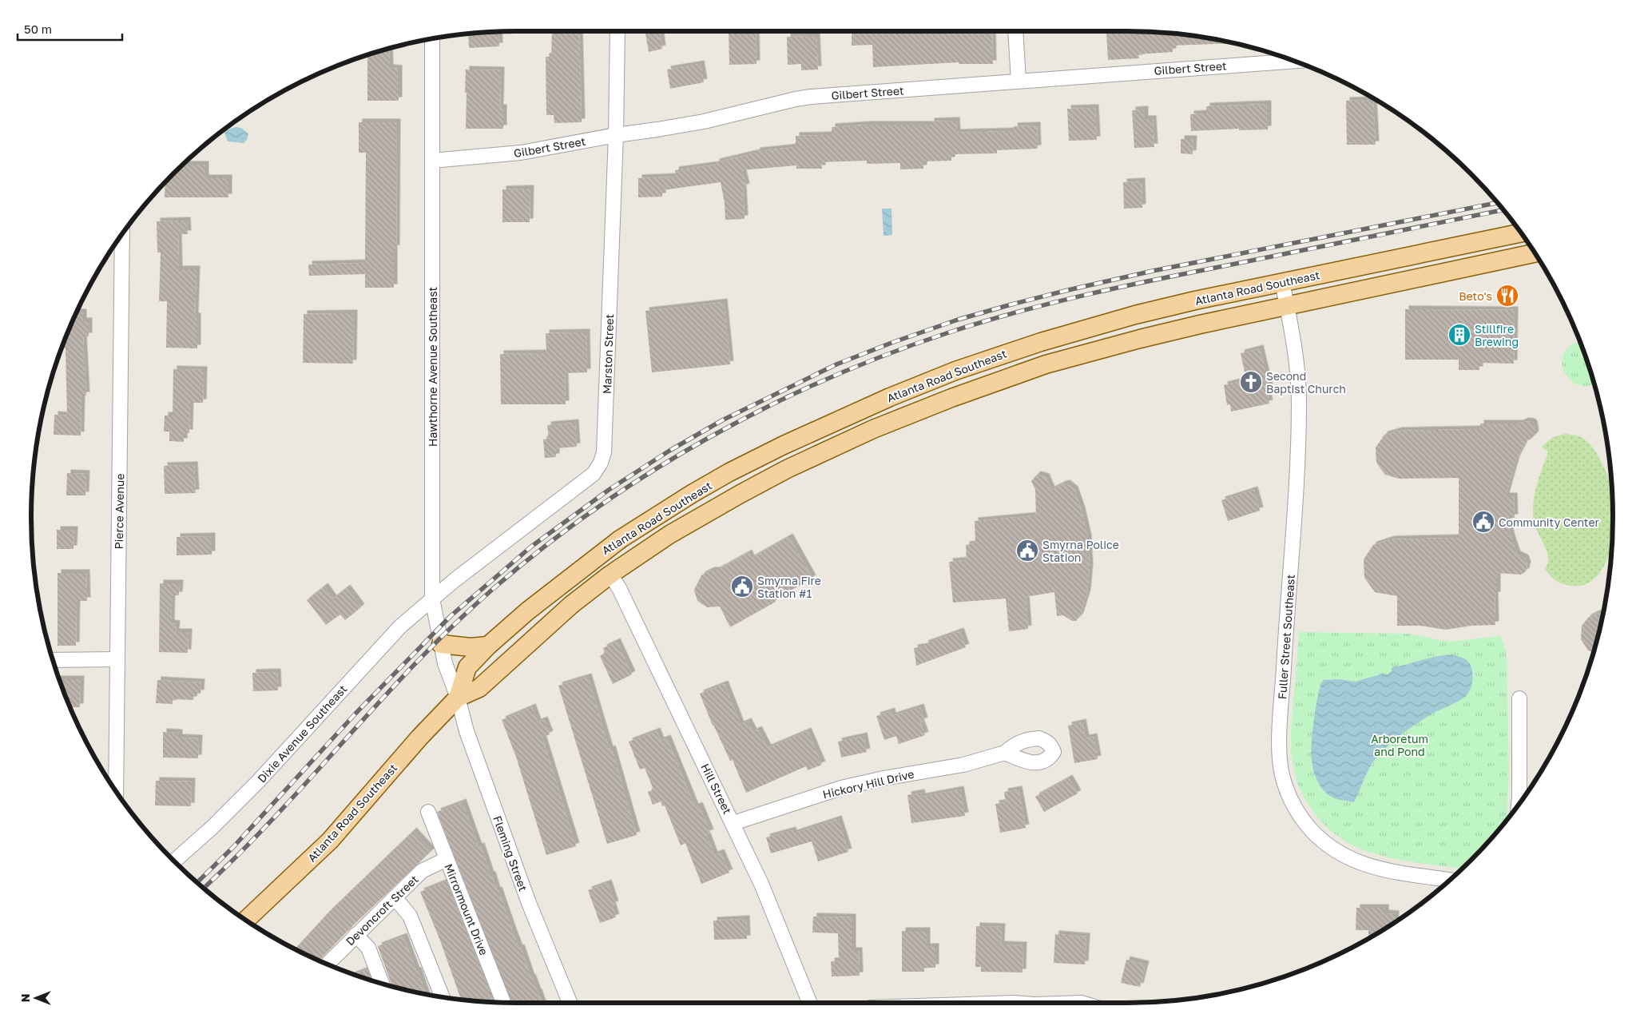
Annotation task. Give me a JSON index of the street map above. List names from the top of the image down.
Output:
{
  "streets": {
    "main road": ["Atlanta Road Southeast"],
    "street": [
      "Gilbert Street",
      "Marston Street",
      "Hawthorne Avenue Southeast",
      "Pierce Avenue",
      "Fuller Street Southeast",
      "Dixie Avenue Southeast",
      "Hickory Hill Drive",
      "Hill Street",
      "Fleming Street",
      "Mirrormount Drive",
      "Devoncroft Street"
    ]
  },
  "crossings": [
    ["Gilbert Street", "Marston Street"],
    ["Gilbert Street", "Hawthorne Avenue Southeast"],
    ["Atlanta Road Southeast", "Hawthorne Avenue Southeast"],
    ["Atlanta Road Southeast", "Fuller Street Southeast"],
    ["Atlanta Road Southeast", "Hill Street"],
    ["Atlanta Road Southeast", "Fleming Street"],
    ["Marston Street", "Hawthorne Avenue Southeast"],
    ["Marston Street", "Dixie Avenue Southeast"],
    ["Hawthorne Avenue Southeast", "Dixie Avenue Southeast"],
    ["Hawthorne Avenue Southeast", "Fleming Street"],
    ["Hickory Hill Drive", "Hill Street"],
    ["Mirrormount Drive", "Devoncroft Street"]
  ],
  "parks": ["Arboretum and Pond"],
  "places": {
    "restaurant": ["Beto's"],
    "building": ["Stillfire Brewing"],
    "church": ["Second Baptist Church"],
    "public building": ["Community Center", "Smyrna Police Station", "Smyrna Fire Station #1"]
  },
  "scale_bar": "50 m",
  "north": "left"
}
